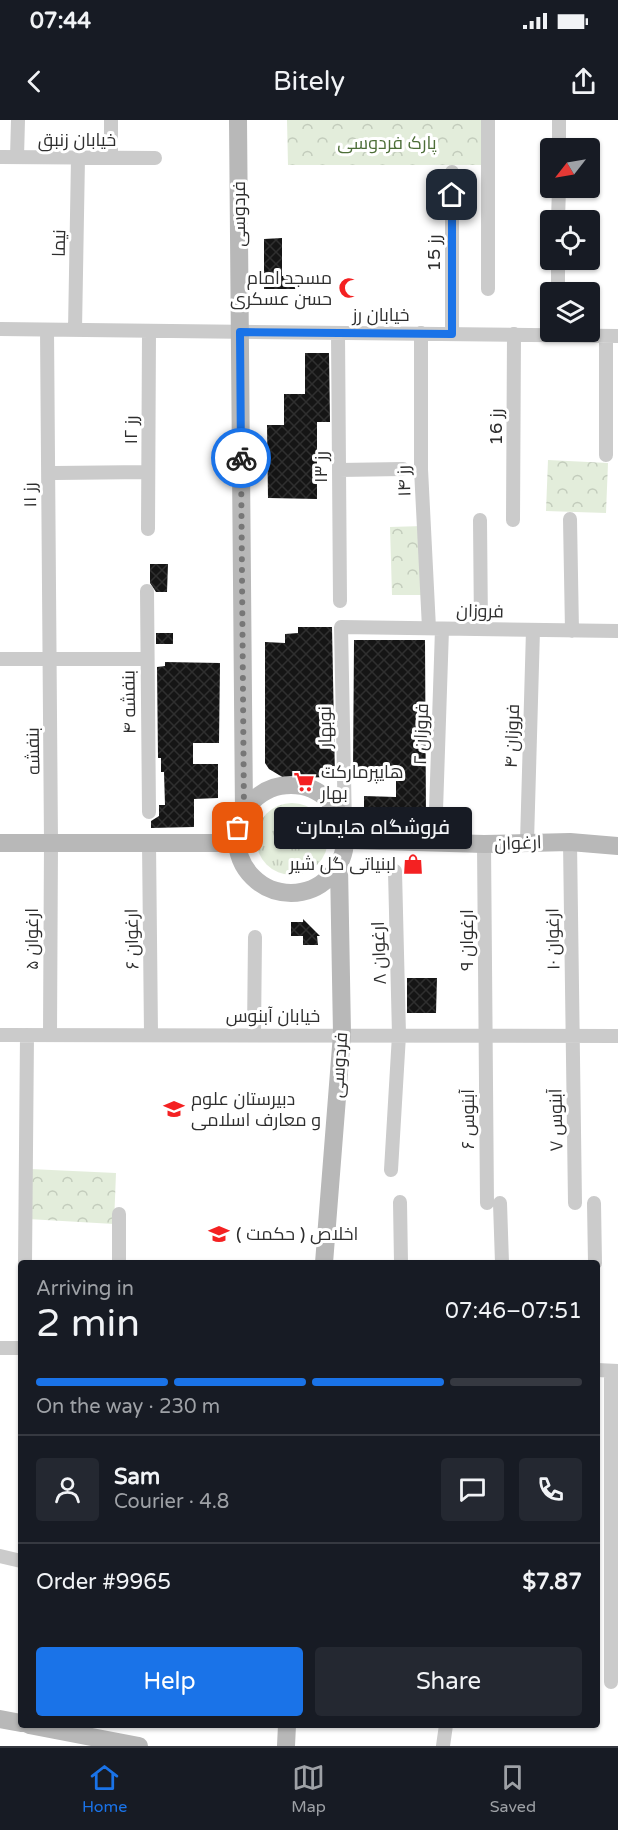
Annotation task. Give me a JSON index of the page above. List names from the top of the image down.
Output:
{
  "streets": {
    "main road": ["فردوسی", "ارغوان"],
    "street": [
      "خیابان زنبق",
      "نیما",
      "رز 15",
      "خیابان رز",
      "رز 16",
      "رز ۱۲",
      "رز ۱۳",
      "رز ۱۴",
      "رز ۱۱",
      "فروزان",
      "بنفشه ۴",
      "نوبهار",
      "فروزان ۲",
      "فروزان ۴",
      "بنفشه",
      "ارغوان ۵",
      "ارغوان ۶",
      "ارغوان ۱۰",
      "ارغوان ۹",
      "ارغوان ۸",
      "خیابان آبنوس",
      "آبنوس ۶",
      "آبنوس ۷"
    ]
  },
  "crossings": [
    ["خیابان زنبق", "نیما"],
    ["فردوسی", "خیابان رز"],
    ["فردوسی", "نوبهار"],
    ["فردوسی", "ارغوان"],
    ["فردوسی", "خیابان آبنوس"],
    ["نیما", "خیابان رز"],
    ["رز 15", "خیابان رز"],
    ["خیابان رز", "رز 16"],
    ["خیابان رز", "رز ۱۲"],
    ["خیابان رز", "رز ۱۳"],
    ["خیابان رز", "رز ۱۴"],
    ["خیابان رز", "رز ۱۱"],
    ["رز ۱۴", "فروزان"],
    ["رز ۱۴", "فروزان ۲"],
    ["رز ۱۱", "بنفشه"],
    ["فروزان", "نوبهار"],
    ["فروزان", "فروزان ۲"],
    ["فروزان", "فروزان ۴"],
    ["نوبهار", "ارغوان"],
    ["فروزان ۲", "ارغوان"],
    ["فروزان ۴", "ارغوان"],
    ["بنفشه", "ارغوان ۵"],
    ["ارغوان", "ارغوان ۱۰"],
    ["ارغوان", "ارغوان ۹"],
    ["ارغوان ۵", "خیابان آبنوس"],
    ["ارغوان ۶", "خیابان آبنوس"],
    ["ارغوان ۱۰", "خیابان آبنوس"],
    ["ارغوان ۱۰", "آبنوس ۷"],
    ["ارغوان ۹", "خیابان آبنوس"],
    ["ارغوان ۹", "آبنوس ۶"],
    ["ارغوان ۸", "خیابان آبنوس"],
    ["خیابان آبنوس", "آبنوس ۶"],
    ["خیابان آبنوس", "آبنوس ۷"]
  ],
  "parks": ["پارک فردوسی"],
  "places": {
    "mosque": ["مسجد امام حسن عسکری"],
    "supermarket": ["هایپرمارکت بهار"],
    "other": ["فروشگاه هایمارت"],
    "shop": ["لبنیاتی گل شیر"],
    "school or university": ["دبیرستان علوم و معارف اسلامی", "اخلاص ( حکمت )"]
  },
  "north": "bottom left",
  "page": {
    "status": "07:44",
    "header": "Bitely",
    "bubble": "فروشگاه هایمارت",
    "heading": ["2 min", "Arriving in", "07:46–07:51"],
    "panel": [
      "Sam",
      "Courier · 4.8",
      "Order #9965",
      "$7.87"
    ],
    "bar": "On the way · 230 m",
    "buttons": ["Help", "Share"],
    "tabs": ["Home", "Map", "Saved"]
  }
}
